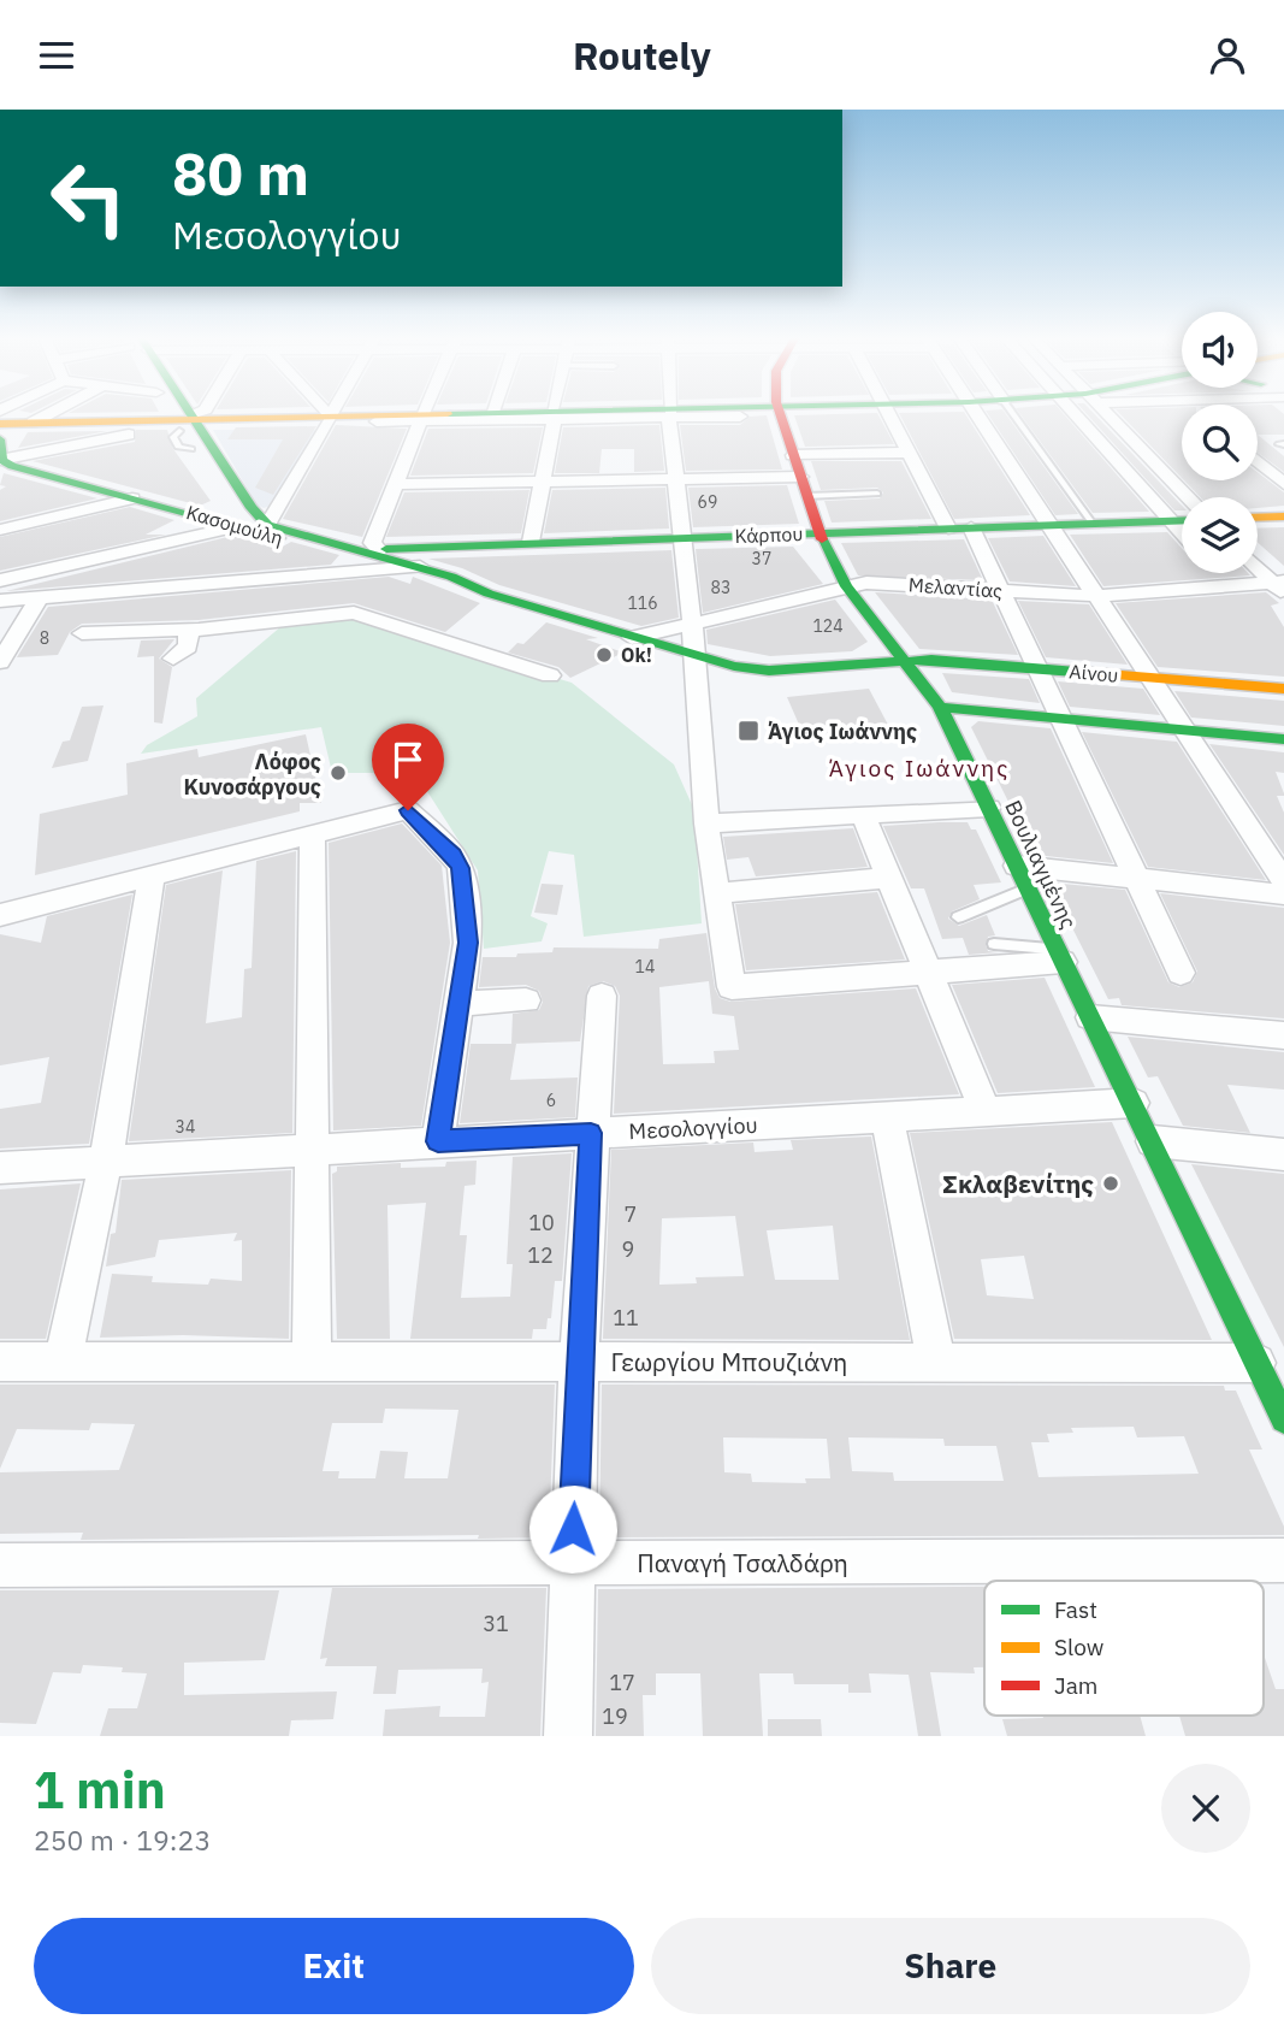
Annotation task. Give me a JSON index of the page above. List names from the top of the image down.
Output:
{
  "streets": {
    "main road": [
      "Κασομούλη",
      "Κάρπου",
      "Αίνου",
      "Βουλιαγμένης"
    ],
    "street": [
      "Μελαντίας",
      "Μεσολογγίου",
      "Γεωργίου Μπουζιάνη",
      "Παναγή Τσαλδάρη"
    ]
  },
  "crossings": [
    ["Κασομούλη", "Κάρπου"],
    ["Κασομούλη", "Μελαντίας"],
    ["Κασομούλη", "Αίνου"],
    ["Κασομούλη", "Βουλιαγμένης"],
    ["Κάρπου", "Βουλιαγμένης"],
    ["Μελαντίας", "Βουλιαγμένης"],
    ["Αίνου", "Βουλιαγμένης"],
    ["Βουλιαγμένης", "Μεσολογγίου"],
    ["Βουλιαγμένης", "Γεωργίου Μπουζιάνη"]
  ],
  "districts": ["Άγιος Ιωάννης"],
  "places": {
    "other": ["Ok!", "Λόφος Κυνοσάργους", "Σκλαβενίτης"],
    "transit": ["Άγιος Ιωάννης"]
  },
  "house_numbers": [
    "69",
    "37",
    "83",
    "116",
    "124",
    "8",
    "14",
    "6",
    "34",
    "7",
    "10",
    "9",
    "12",
    "11",
    "31",
    "17",
    "19"
  ],
  "legend": ["Fast", "Slow", "Jam"],
  "page": {
    "header": "Routely",
    "turn": ["80 m", "Μεσολογγίου"],
    "heading": ["1 min", "250 m · 19:23"],
    "buttons": ["Exit", "Share"]
  }
}
